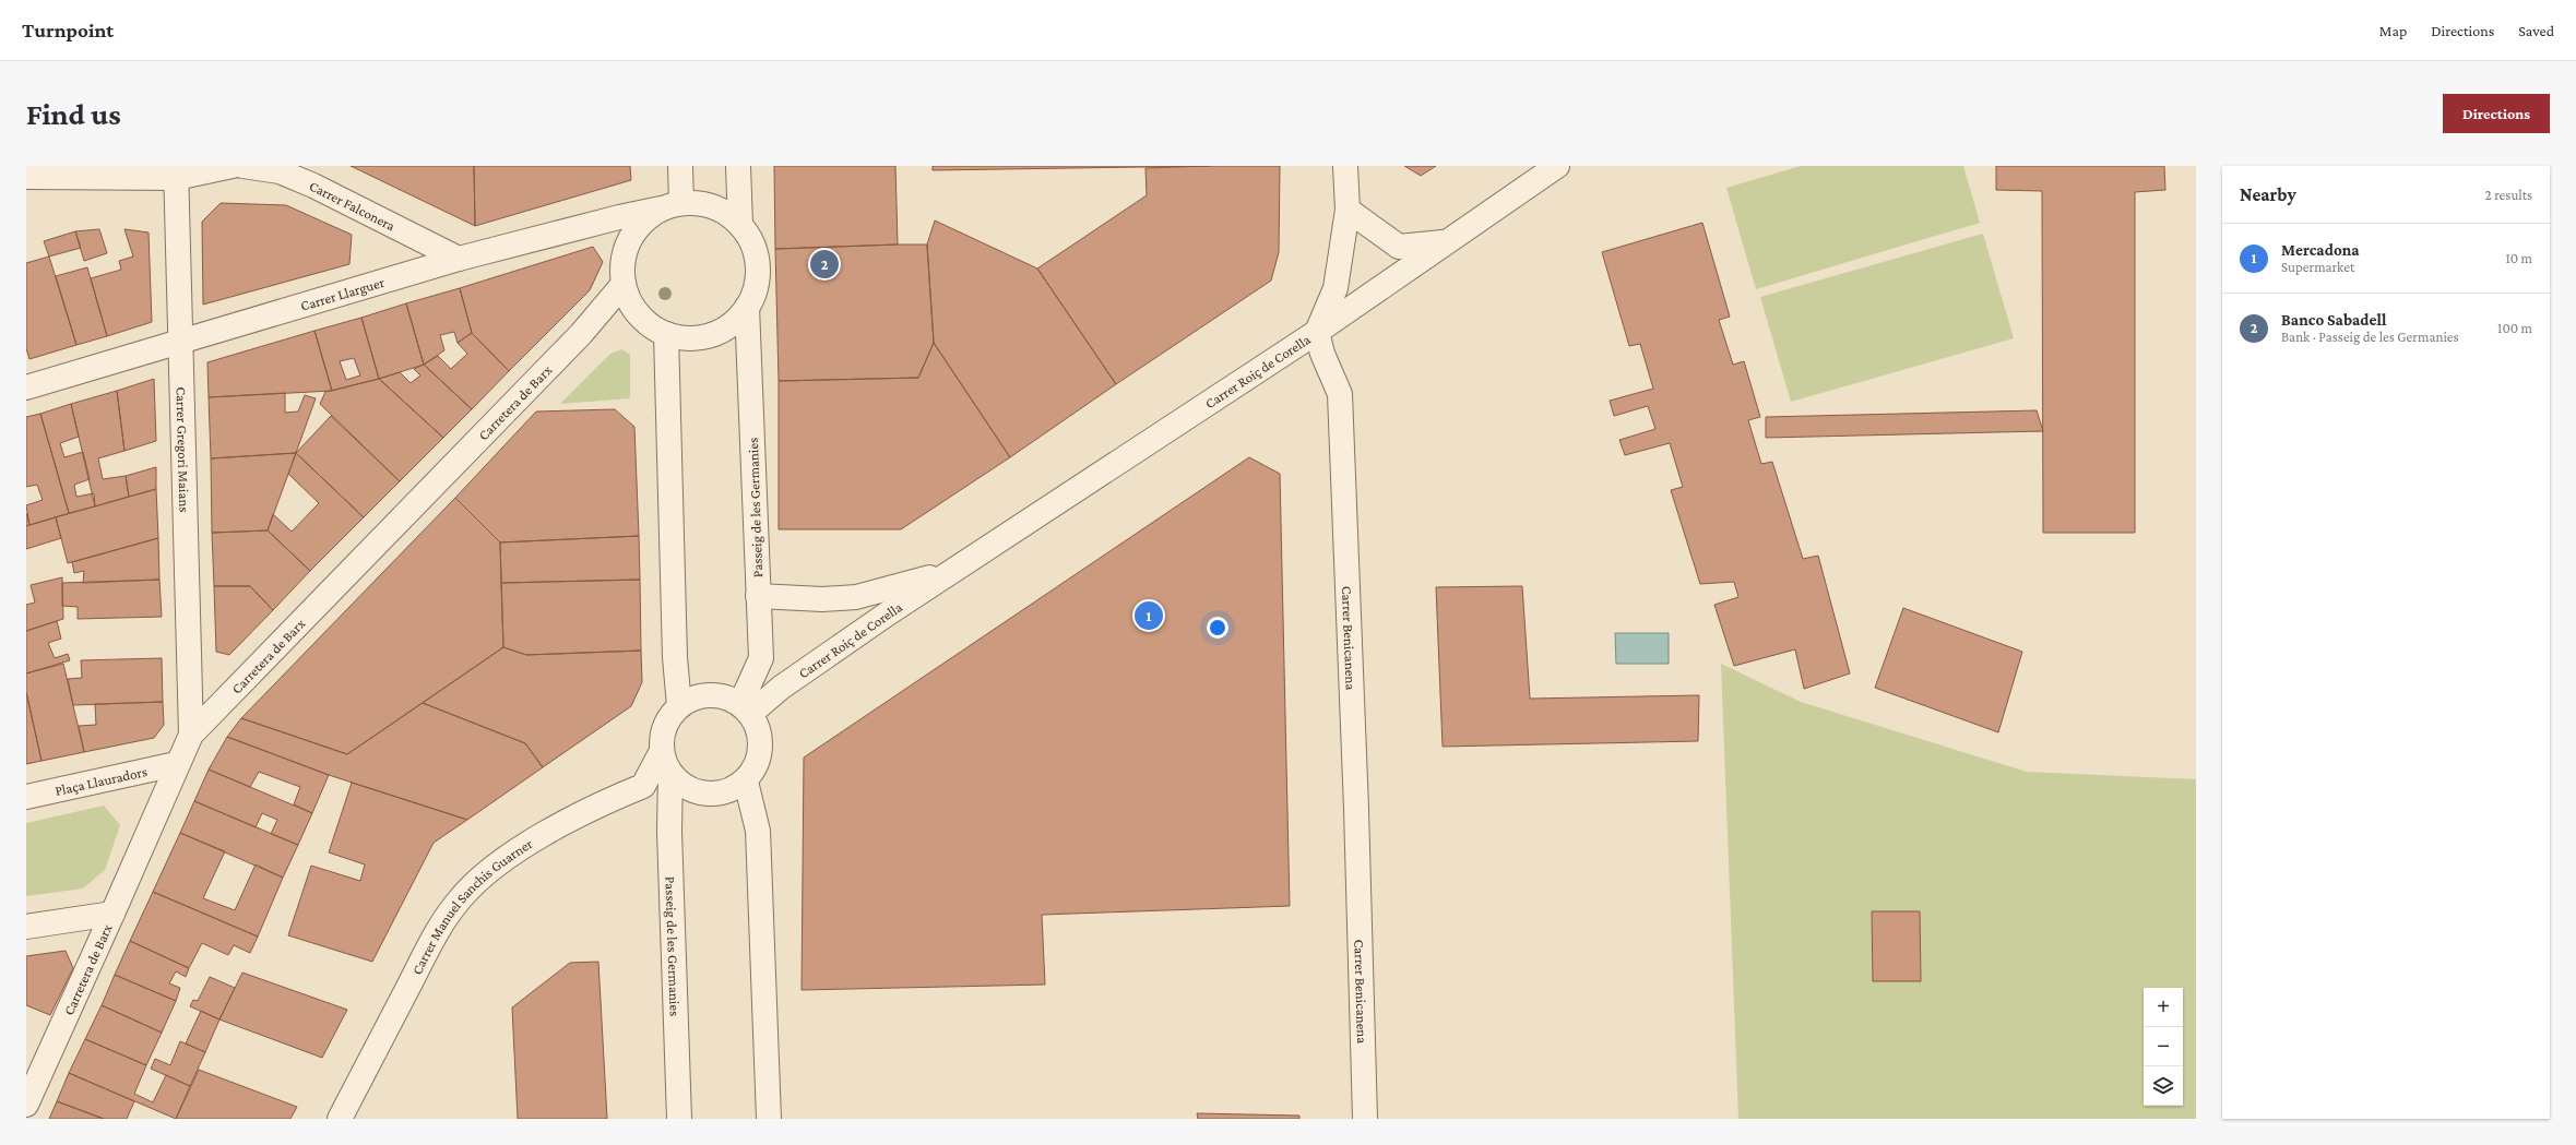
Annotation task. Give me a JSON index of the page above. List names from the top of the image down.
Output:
{
  "streets": {
    "street": [
      "Carrer Falconera",
      "Carrer Llarguer",
      "Carrer Roiç de Corella",
      "Carretera de Barx",
      "Carrer Gregori Maians",
      "Passeig de les Germanies",
      "Carrer Benicanena",
      "Plaça Llauradors",
      "Carrer Manuel Sanchis Guarner"
    ]
  },
  "crossings": [
    ["Carrer Falconera", "Carrer Llarguer"],
    ["Carrer Llarguer", "Carretera de Barx"],
    ["Carrer Llarguer", "Carrer Gregori Maians"],
    ["Carrer Llarguer", "Passeig de les Germanies"],
    ["Carrer Roiç de Corella", "Passeig de les Germanies"],
    ["Carrer Roiç de Corella", "Carrer Benicanena"],
    ["Carrer Roiç de Corella", "Carrer Manuel Sanchis Guarner"],
    ["Carretera de Barx", "Carrer Gregori Maians"],
    ["Carretera de Barx", "Passeig de les Germanies"],
    ["Carretera de Barx", "Plaça Llauradors"],
    ["Passeig de les Germanies", "Carrer Manuel Sanchis Guarner"]
  ],
  "page": {
    "header": "Turnpoint",
    "nav": ["Map", "Directions", "Saved"],
    "buttons": "Directions",
    "title": "Find us",
    "heading": ["Nearby", "2 results"],
    "list": [
      {
        "mark": "1",
        "name": "Mercadona",
        "note": "Supermarket",
        "value": "10 m"
      },
      {
        "mark": "2",
        "name": "Banco Sabadell",
        "note": "Bank · Passeig de les Germanies",
        "value": "100 m"
      }
    ],
    "pins": ["2", "1"],
    "map_buttons": ["+", "−"]
  }
}
